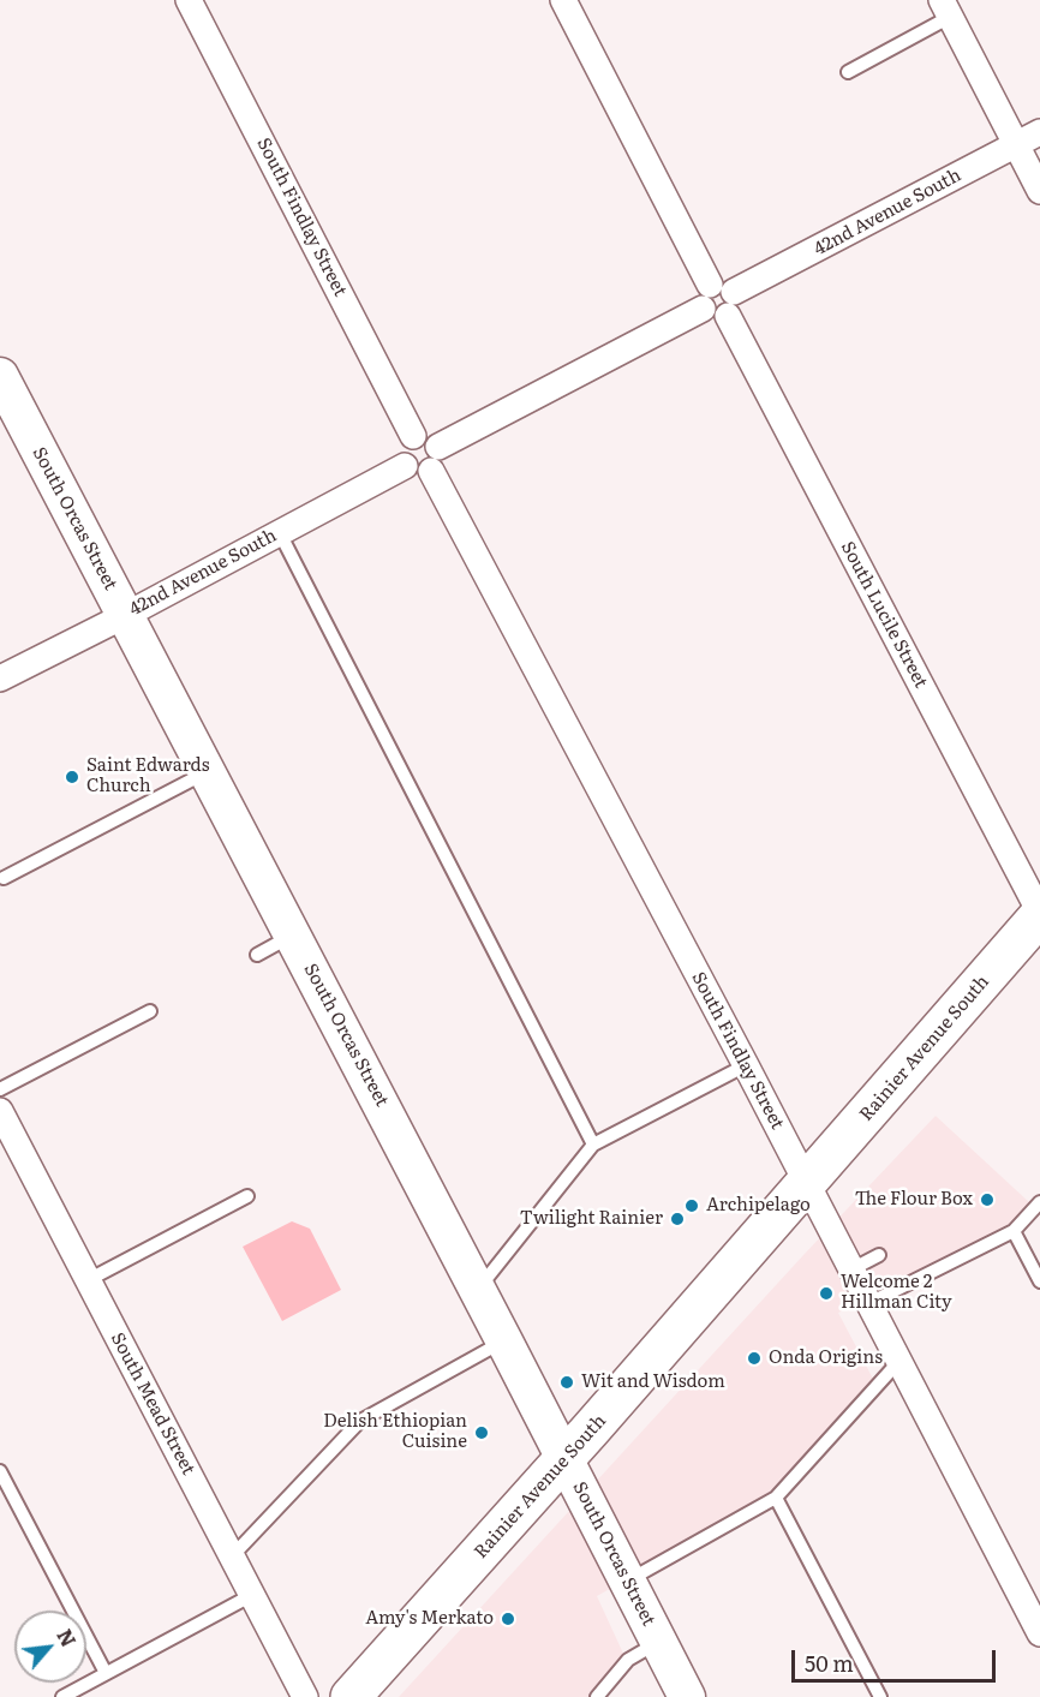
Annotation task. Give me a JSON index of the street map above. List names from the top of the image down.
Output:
{
  "streets": {
    "main road": ["Rainier Avenue South"],
    "street": [
      "42nd Avenue South",
      "South Findlay Street",
      "South Orcas Street",
      "South Lucile Street",
      "South Mead Street"
    ]
  },
  "crossings": [
    ["42nd Avenue South", "South Findlay Street"],
    ["42nd Avenue South", "South Orcas Street"],
    ["42nd Avenue South", "South Lucile Street"],
    ["South Findlay Street", "Rainier Avenue South"],
    ["South Orcas Street", "Rainier Avenue South"],
    ["South Lucile Street", "Rainier Avenue South"]
  ],
  "places": [
    "Saint Edwards Church",
    "The Flour Box",
    "Archipelago",
    "Twilight Rainier",
    "Welcome 2 Hillman City",
    "Onda Origins",
    "Wit and Wisdom",
    "Delish Ethiopian Cuisine",
    "Amy's Merkato"
  ],
  "scale_bar": "50 m",
  "north": "top right"
}
